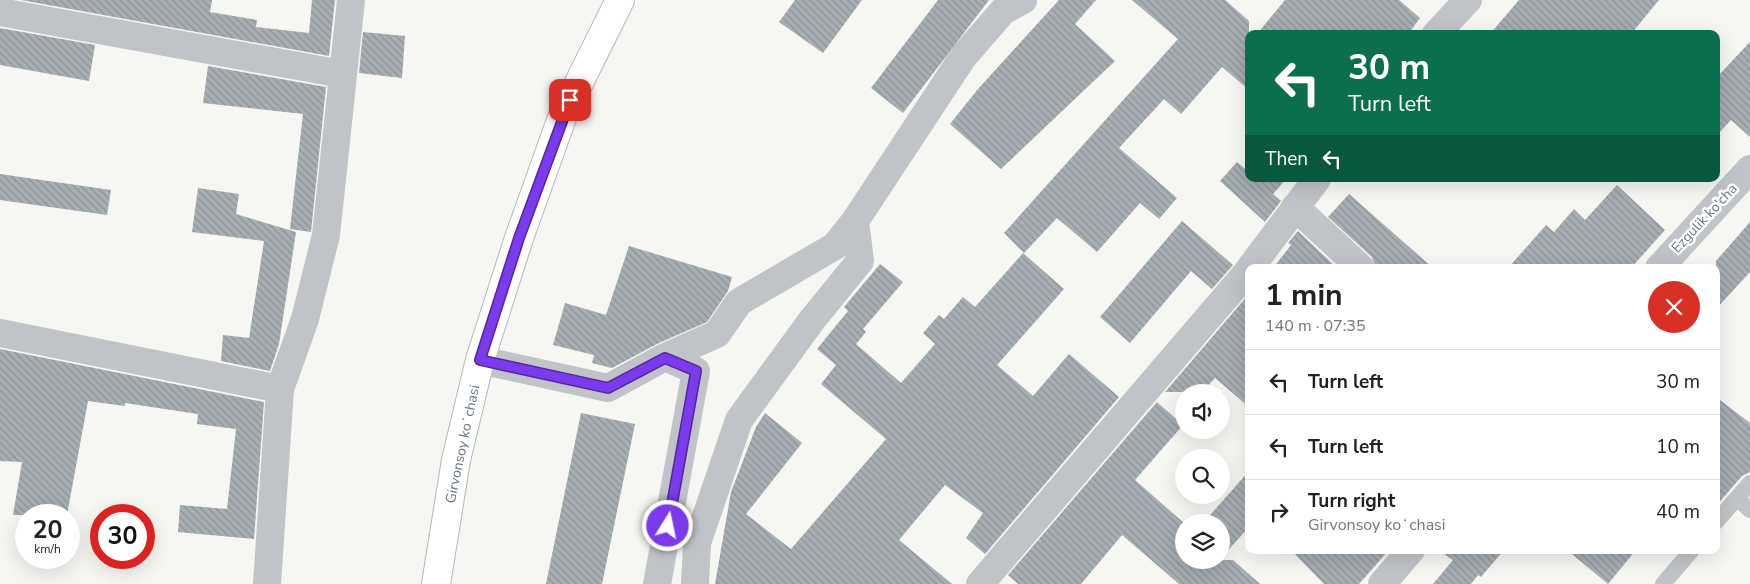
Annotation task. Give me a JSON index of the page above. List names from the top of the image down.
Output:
{
  "streets": {
    "main road": ["Girvonsoy koʻchasi"],
    "street": ["Ezgulik ko'cha"]
  },
  "page": {
    "turn": ["30 m", "Turn left"],
    "then": "Then",
    "heading": ["1 min", "140 m · 07:35"],
    "list": [
      {
        "name": "Turn left",
        "value": "30 m"
      },
      {
        "name": "Turn left",
        "value": "10 m"
      },
      {
        "name": "Turn right",
        "note": "Girvonsoy koʻchasi",
        "value": "40 m"
      }
    ],
    "speed": "20 km/h",
    "limit": "30"
  }
}
